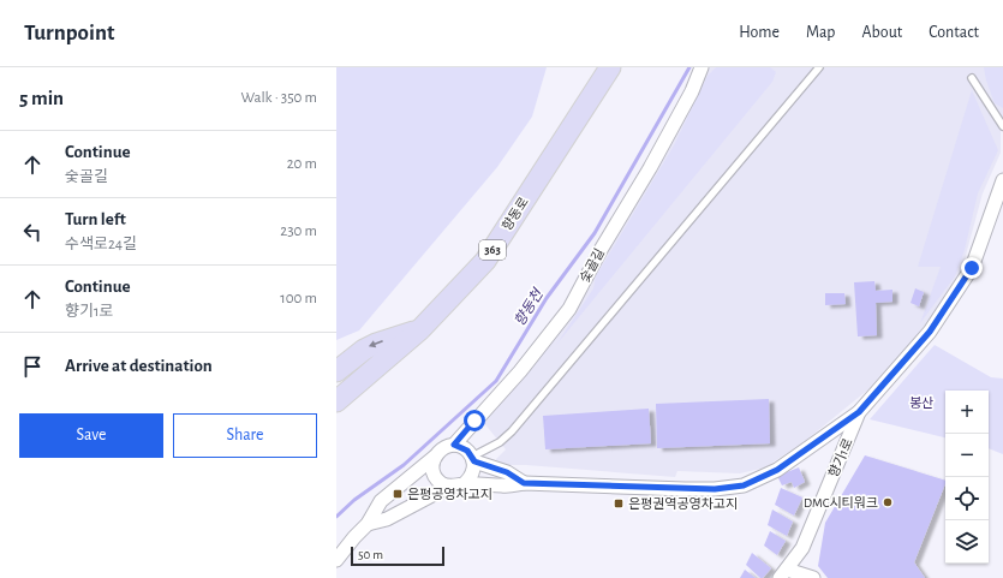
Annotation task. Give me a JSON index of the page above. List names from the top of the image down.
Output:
{
  "streets": {
    "main road": ["향동로", "363"],
    "street": ["숯골길", "향기1로"]
  },
  "water": ["향동천"],
  "parks": ["봉산"],
  "places": {
    "transit": ["은평공영차고지", "은평권역공영차고지"],
    "other": ["DMC시티워크"]
  },
  "scale_bar": "50 m",
  "page": {
    "header": "Turnpoint",
    "nav": [
      "Home",
      "Map",
      "About",
      "Contact"
    ],
    "heading": ["5 min", "Walk · 350 m"],
    "list": [
      ["Continue", "숯골길", "20 m"],
      ["Turn left", "수색로24길", "230 m"],
      ["Continue", "향기1로", "100 m"],
      "Arrive at destination"
    ],
    "map_buttons": ["+", "−"],
    "buttons": ["Save", "Share"],
    "scale": "50 m"
  }
}
